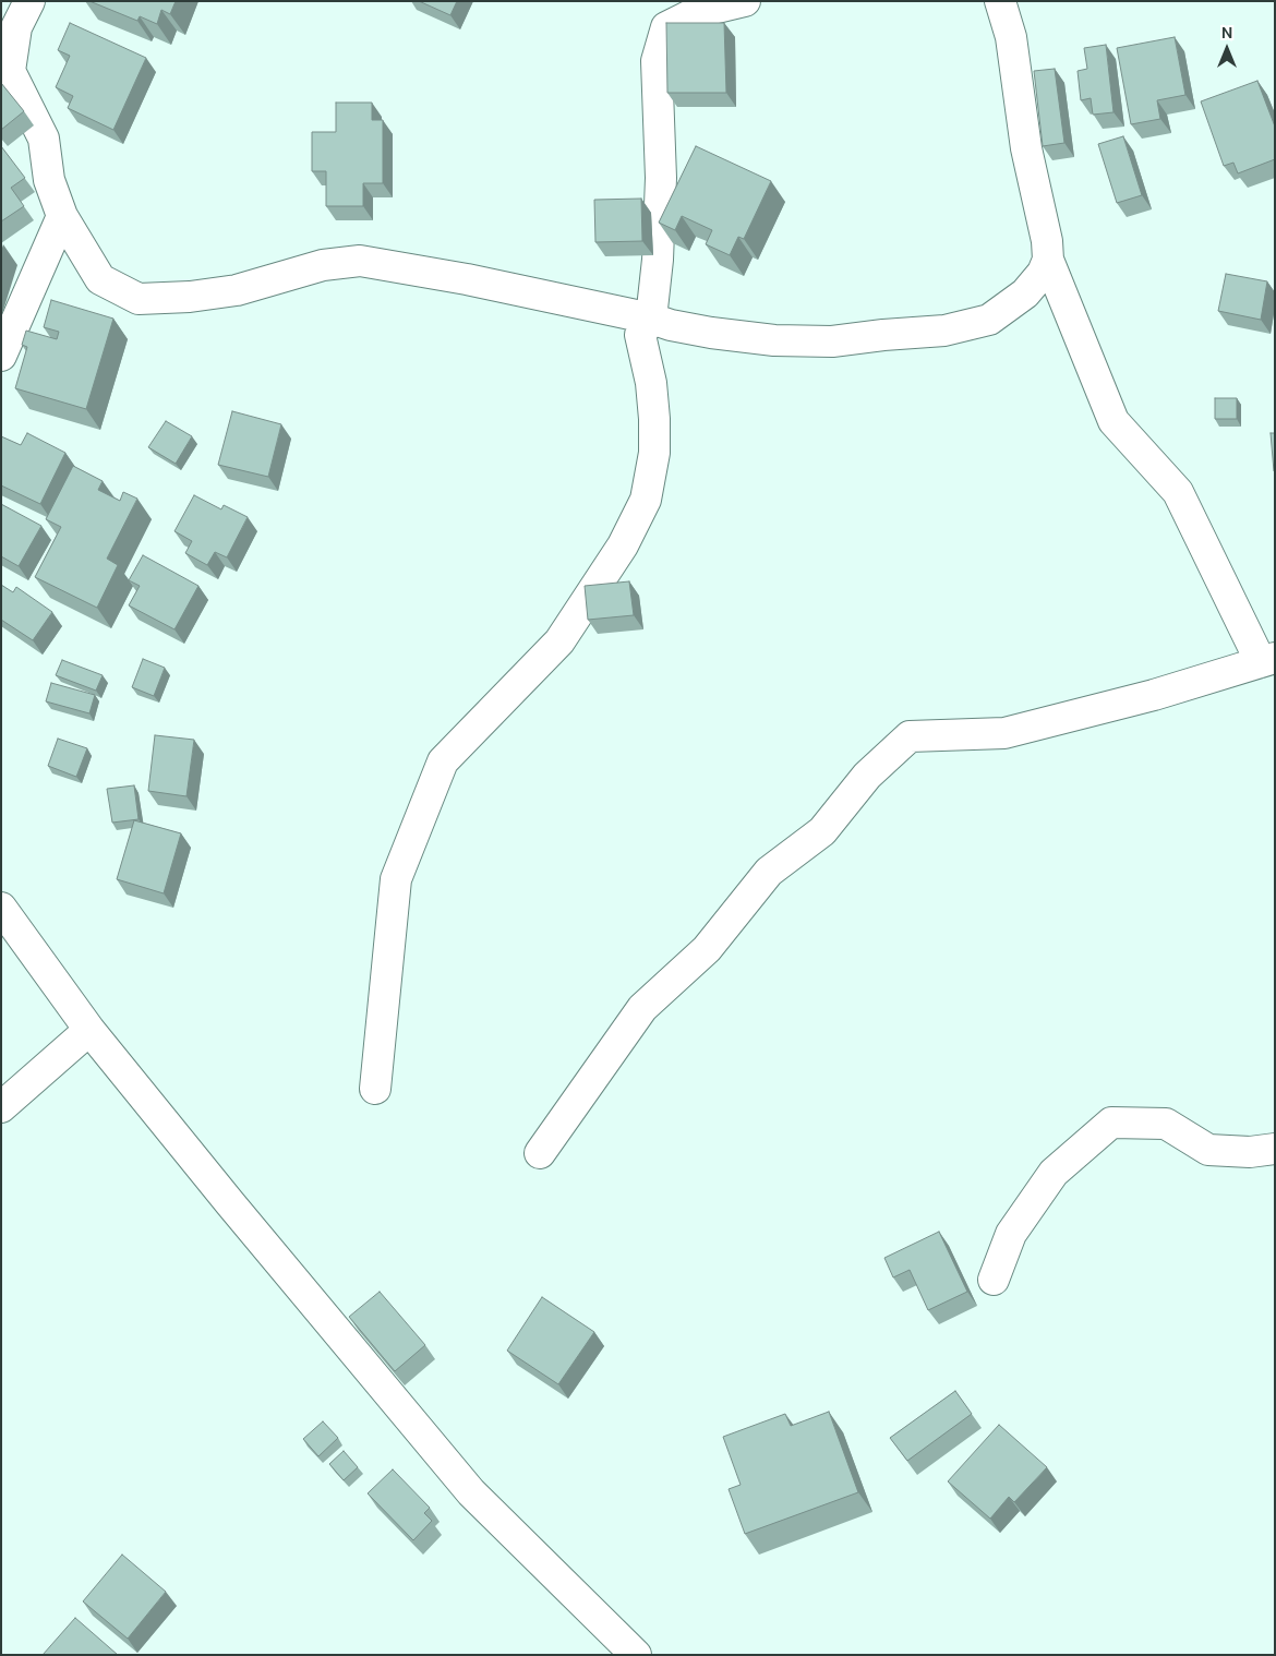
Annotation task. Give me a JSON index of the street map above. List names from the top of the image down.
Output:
{
  "north": "top"
}
